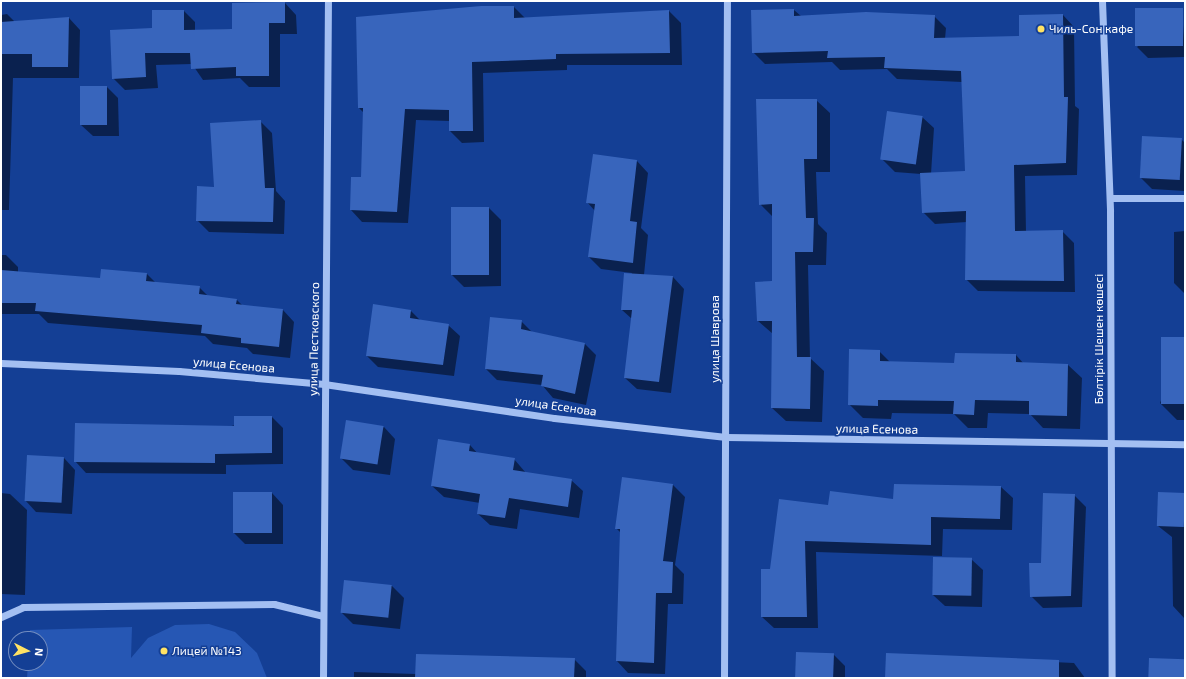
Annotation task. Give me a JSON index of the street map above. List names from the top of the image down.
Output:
{
  "streets": {
    "street": [
      "улица Пестковского",
      "улица Шаврова",
      "Бөлтірік Шешен көшесі",
      "улица Есенова"
    ]
  },
  "crossings": [
    ["улица Пестковского", "улица Есенова"],
    ["улица Шаврова", "улица Есенова"],
    ["Бөлтірік Шешен көшесі", "улица Есенова"]
  ],
  "places": ["Чиль-Сон кафе", "Лицей №143"],
  "north": "right"
}
